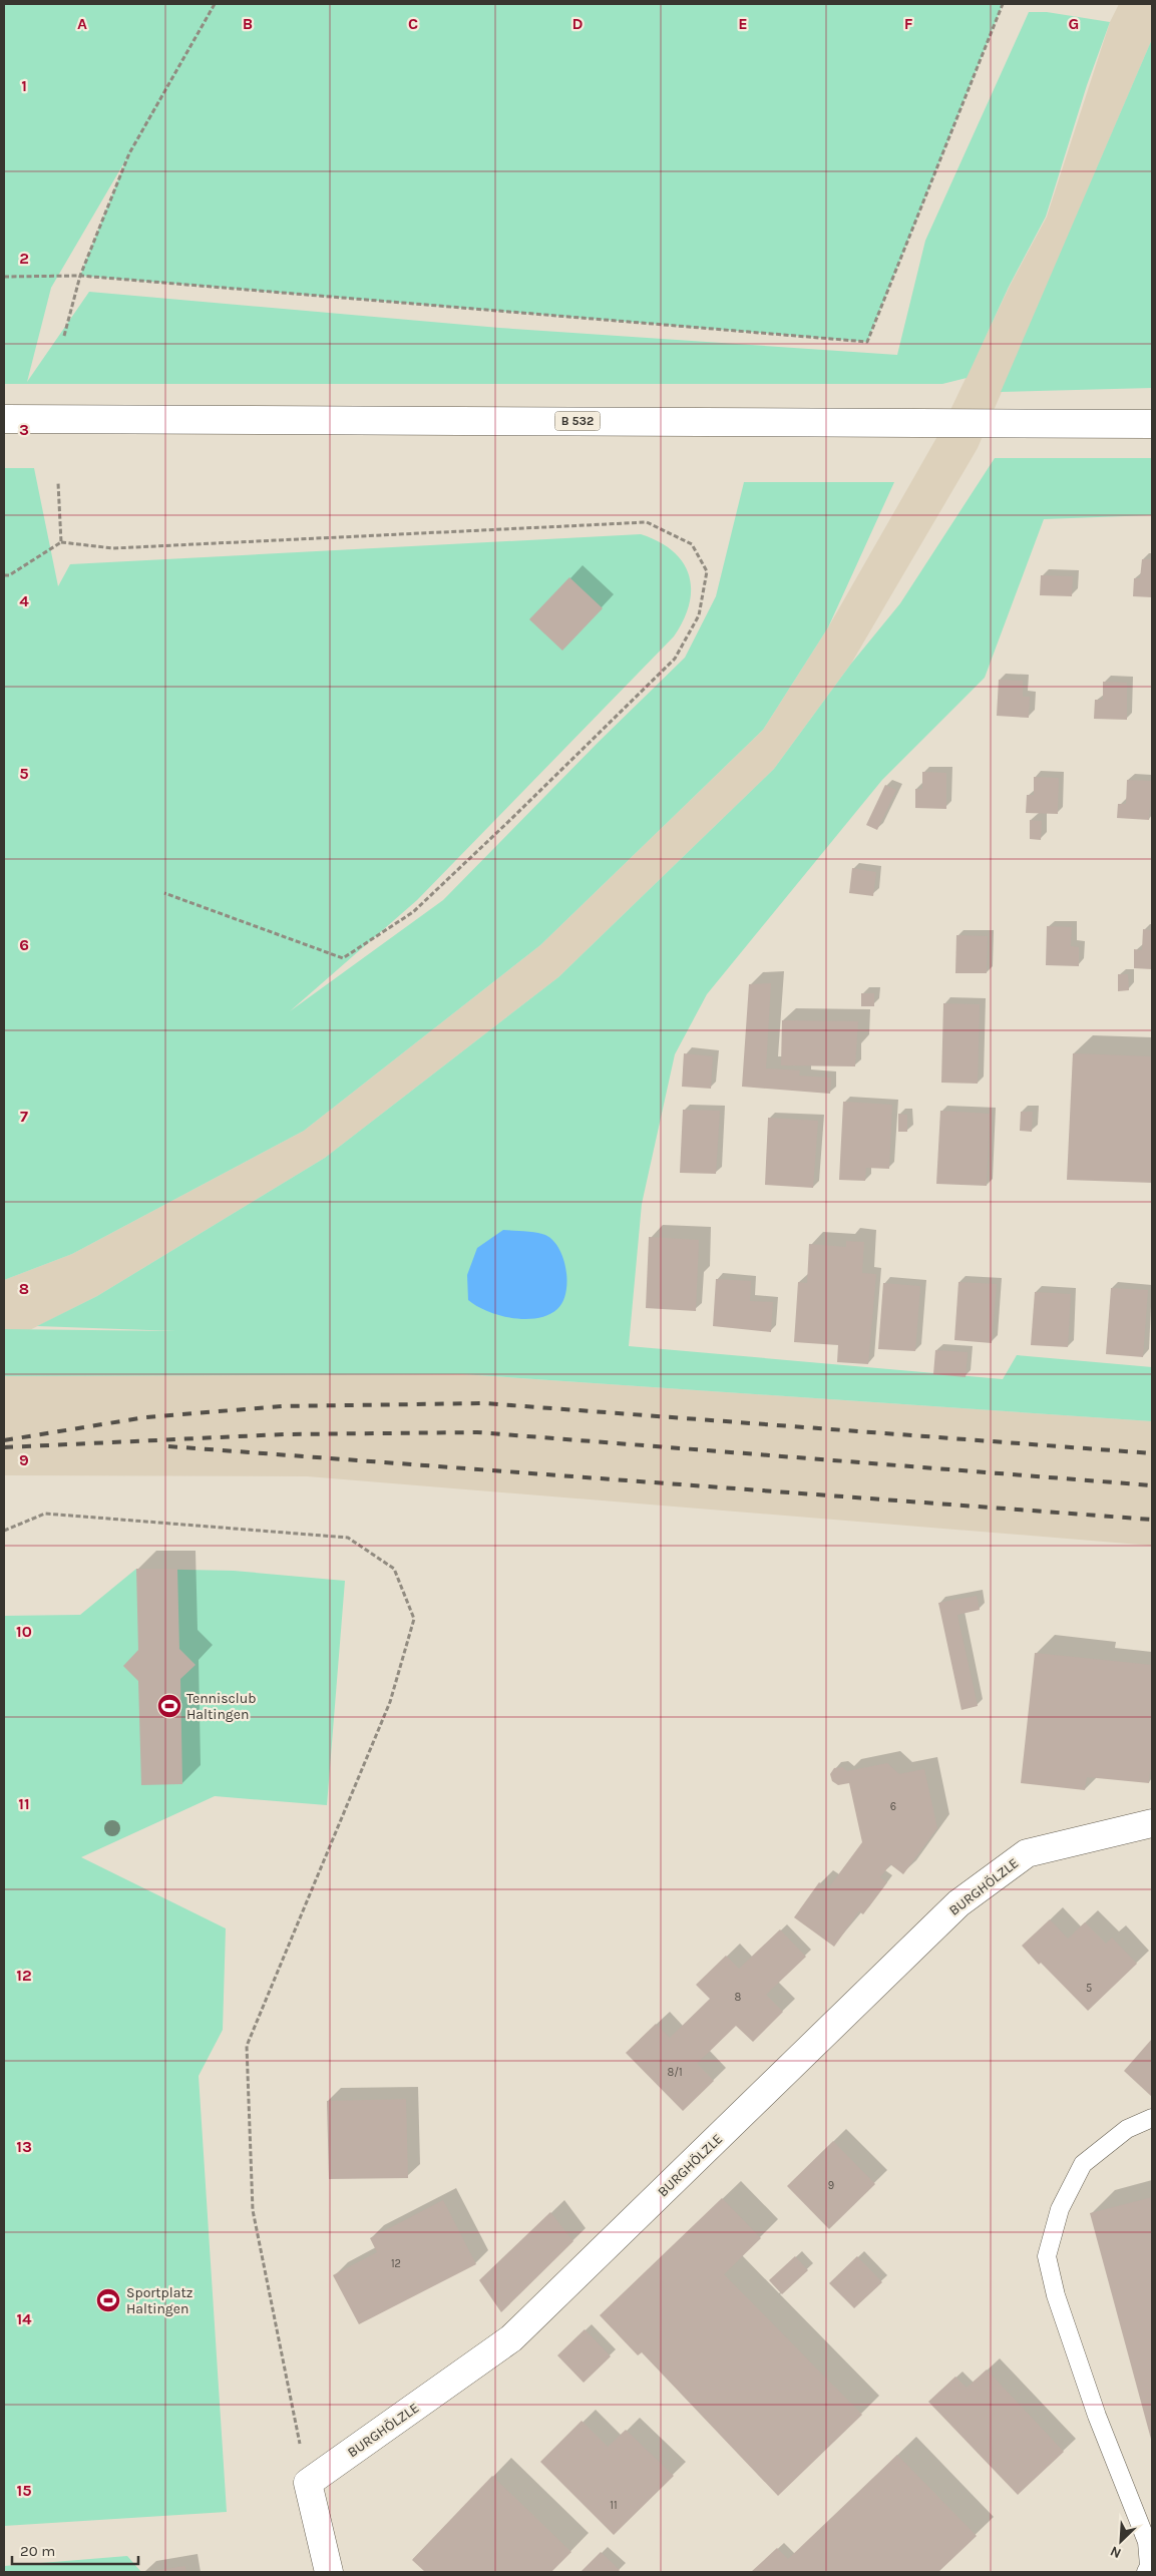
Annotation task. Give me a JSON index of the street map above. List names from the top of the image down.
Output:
{
  "streets": {
    "street": ["B 532", "BURGHÖLZLE"]
  },
  "places": {
    "sports": ["Tennisclub Haltingen", "Sportplatz Haltingen"]
  },
  "house_numbers": [
    "6",
    "5",
    "8",
    "8/1",
    "9",
    "12",
    "11"
  ],
  "scale_bar": "20 m",
  "north": "bottom left",
  "grid": {
    "columns": [
      "A",
      "B",
      "C",
      "D",
      "E",
      "F",
      "G"
    ],
    "rows": [
      "1",
      "2",
      "3",
      "4",
      "5",
      "6",
      "7",
      "8",
      "9",
      "10",
      "11",
      "12",
      "13",
      "14",
      "15"
    ]
  }
}
